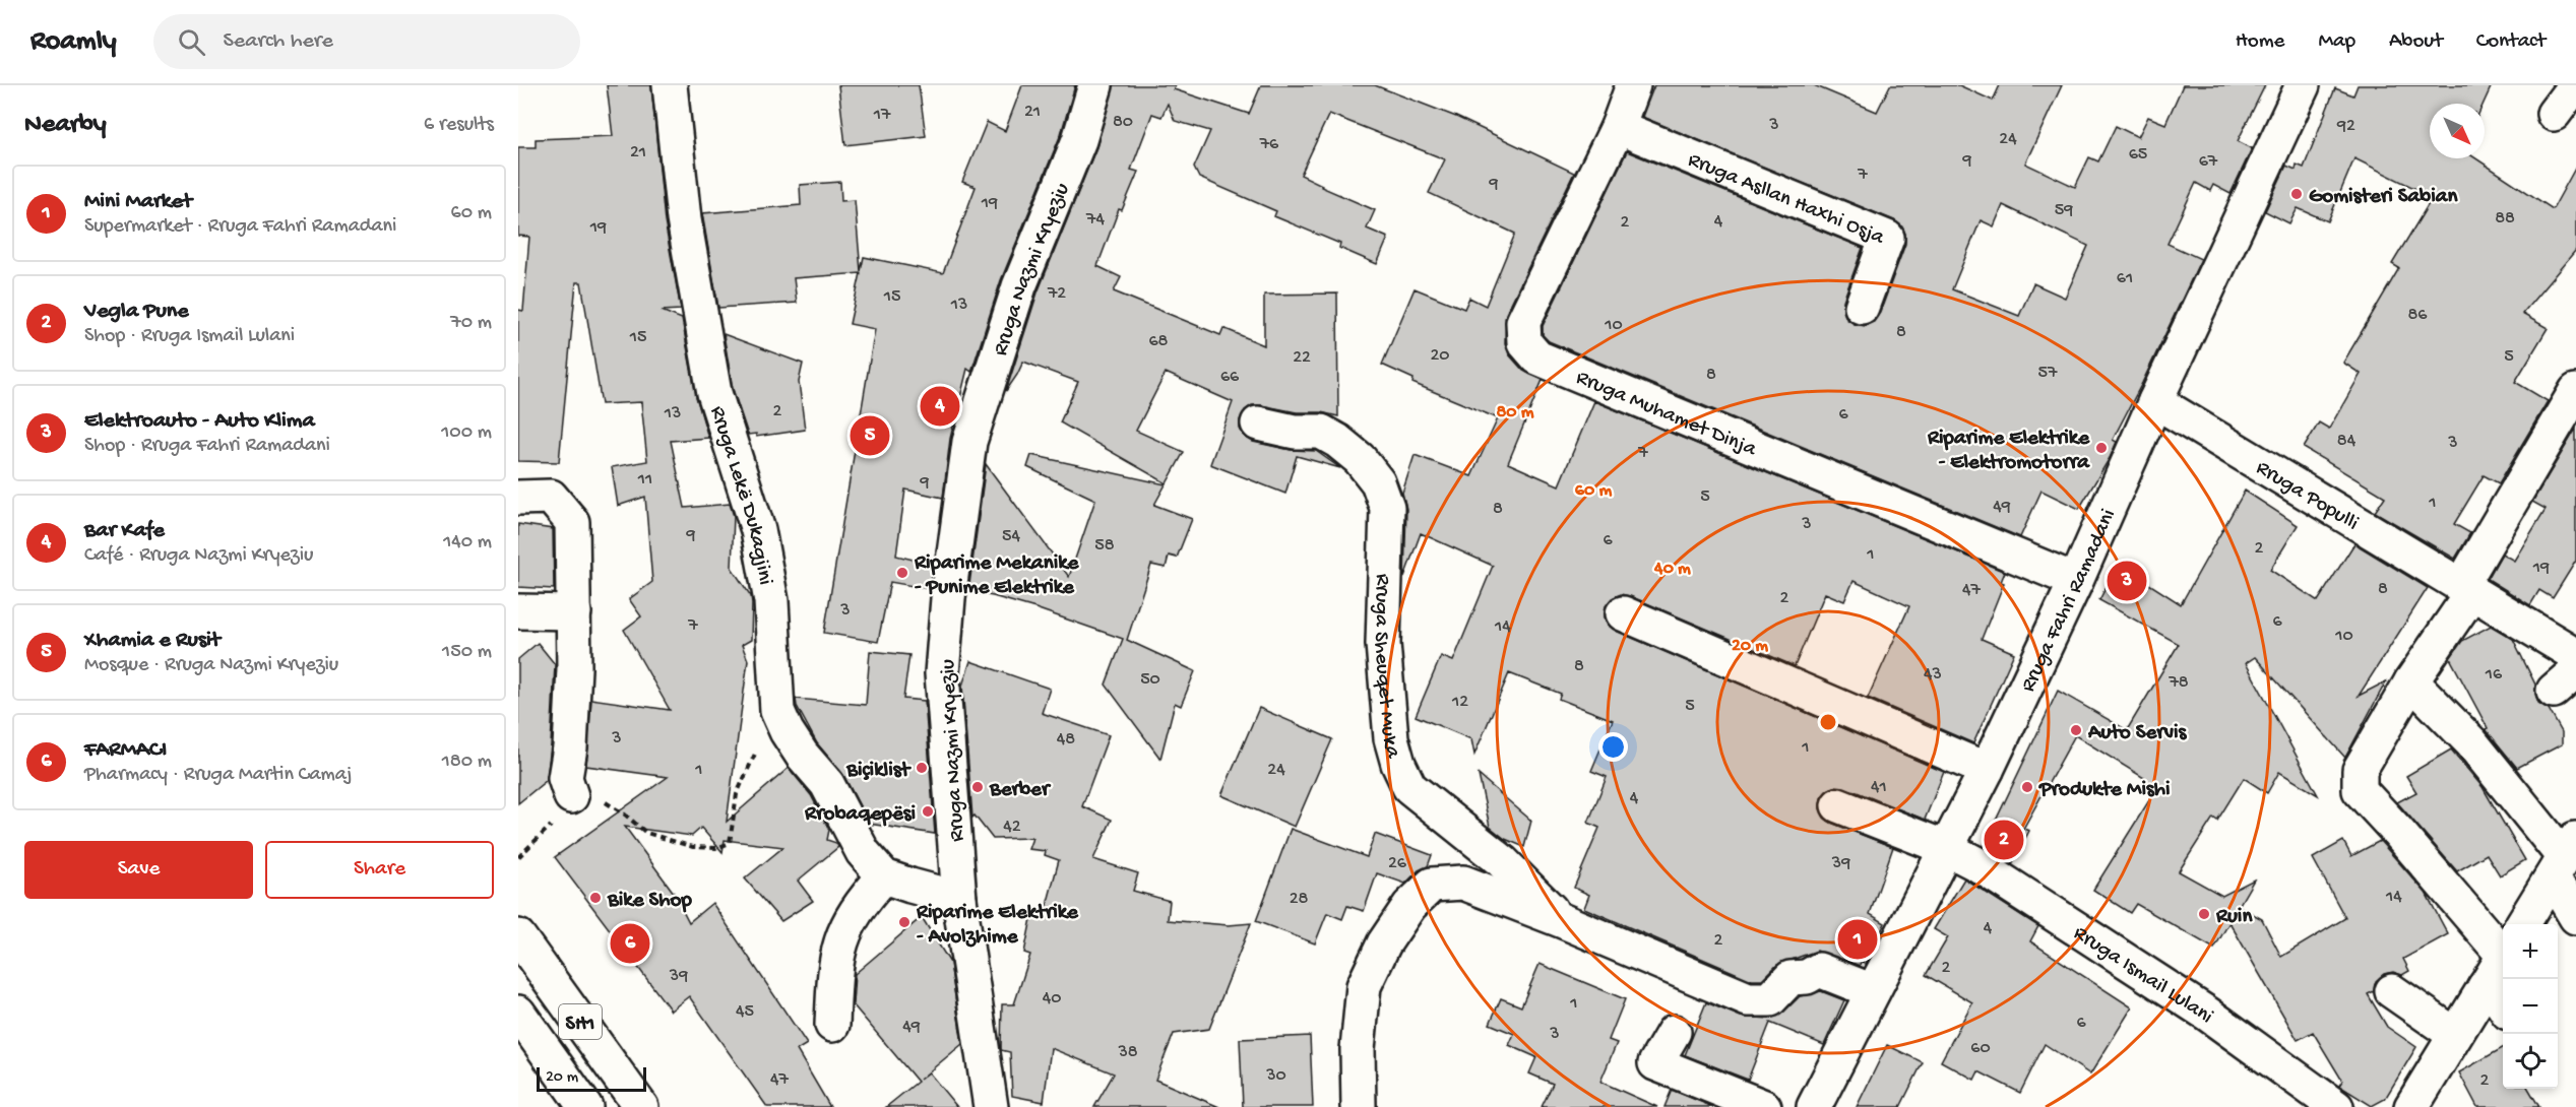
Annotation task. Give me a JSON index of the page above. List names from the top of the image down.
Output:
{
  "streets": {
    "street": [
      "Rruga Asllan Haxhi Osja",
      "Rruga Nazmi Kryeziu",
      "Rruga Muhamet Dinja",
      "Rruga Populli",
      "Rruga Lekë Dukagjini",
      "Rruga Fahri Ramadani",
      "Rruga Sheuqet Muka",
      "Rruga Ismail Lulani",
      "SH1"
    ]
  },
  "crossings": [
    ["Rruga Asllan Haxhi Osja", "Rruga Muhamet Dinja"],
    ["Rruga Nazmi Kryeziu", "Rruga Lekë Dukagjini"],
    ["Rruga Muhamet Dinja", "Rruga Fahri Ramadani"],
    ["Rruga Populli", "Rruga Fahri Ramadani"],
    ["Rruga Fahri Ramadani", "Rruga Sheuqet Muka"],
    ["Rruga Fahri Ramadani", "Rruga Ismail Lulani"]
  ],
  "places": [
    "Gomisteri Sabian",
    "Riparime Elektrike - Elektromotorra",
    "Riparime Mekanike - Punime Elektrike",
    "Auto Servis",
    "Biçiklist",
    "Berber",
    "Produkte Mishi",
    "Rrobaqepësi",
    "Bike Shop",
    "Ruin",
    "Riparime Elektrike - Avolzhime"
  ],
  "house_numbers": [
    "21",
    "17",
    "80",
    "3",
    "92",
    "24",
    "76",
    "21",
    "65",
    "9",
    "67",
    "7",
    "9",
    "19",
    "59",
    "88",
    "74",
    "4",
    "2",
    "19",
    "61",
    "72",
    "15",
    "13",
    "86",
    "10",
    "8",
    "15",
    "68",
    "20",
    "5",
    "22",
    "57",
    "8",
    "66",
    "2",
    "13",
    "6",
    "84",
    "3",
    "7",
    "11",
    "9",
    "5",
    "1",
    "49",
    "8",
    "3",
    "9",
    "54",
    "6",
    "58",
    "2",
    "1",
    "19",
    "8",
    "47",
    "2",
    "3",
    "6",
    "7",
    "14",
    "10",
    "8",
    "43",
    "16",
    "50",
    "78",
    "12",
    "5",
    "3",
    "48",
    "1",
    "1",
    "24",
    "41",
    "4",
    "42",
    "26",
    "39",
    "14",
    "28",
    "4",
    "2",
    "2",
    "39",
    "40",
    "1",
    "45",
    "6",
    "49",
    "3",
    "60",
    "38",
    "30",
    "47",
    "2"
  ],
  "scale_bar": "20 m",
  "north": "bottom right",
  "page": {
    "header": "Roamly",
    "search": "Search here",
    "nav": [
      "Home",
      "Map",
      "About",
      "Contact"
    ],
    "heading": ["Nearby", "6 results"],
    "list": [
      {
        "mark": "1",
        "name": "Mini Market",
        "note": "Supermarket · Rruga Fahri Ramadani",
        "value": "60 m"
      },
      {
        "mark": "2",
        "name": "Vegla Pune",
        "note": "Shop · Rruga Ismail Lulani",
        "value": "70 m"
      },
      {
        "mark": "3",
        "name": "Elektroauto - Auto Klima",
        "note": "Shop · Rruga Fahri Ramadani",
        "value": "100 m"
      },
      {
        "mark": "4",
        "name": "Bar Kafe",
        "note": "Café · Rruga Nazmi Kryeziu",
        "value": "140 m"
      },
      {
        "mark": "5",
        "name": "Xhamia e Rusit",
        "note": "Mosque · Rruga Nazmi Kryeziu",
        "value": "150 m"
      },
      {
        "mark": "6",
        "name": "FARMACI",
        "note": "Pharmacy · Rruga Martin Camaj",
        "value": "180 m"
      }
    ],
    "pins": [
      "4",
      "5",
      "3",
      "2",
      "1",
      "6"
    ],
    "buttons": ["Save", "Share"],
    "map_buttons": ["+", "−"],
    "scale": "20 m"
  },
  "rings": [
    "80 m",
    "60 m",
    "40 m",
    "20 m"
  ]
}
